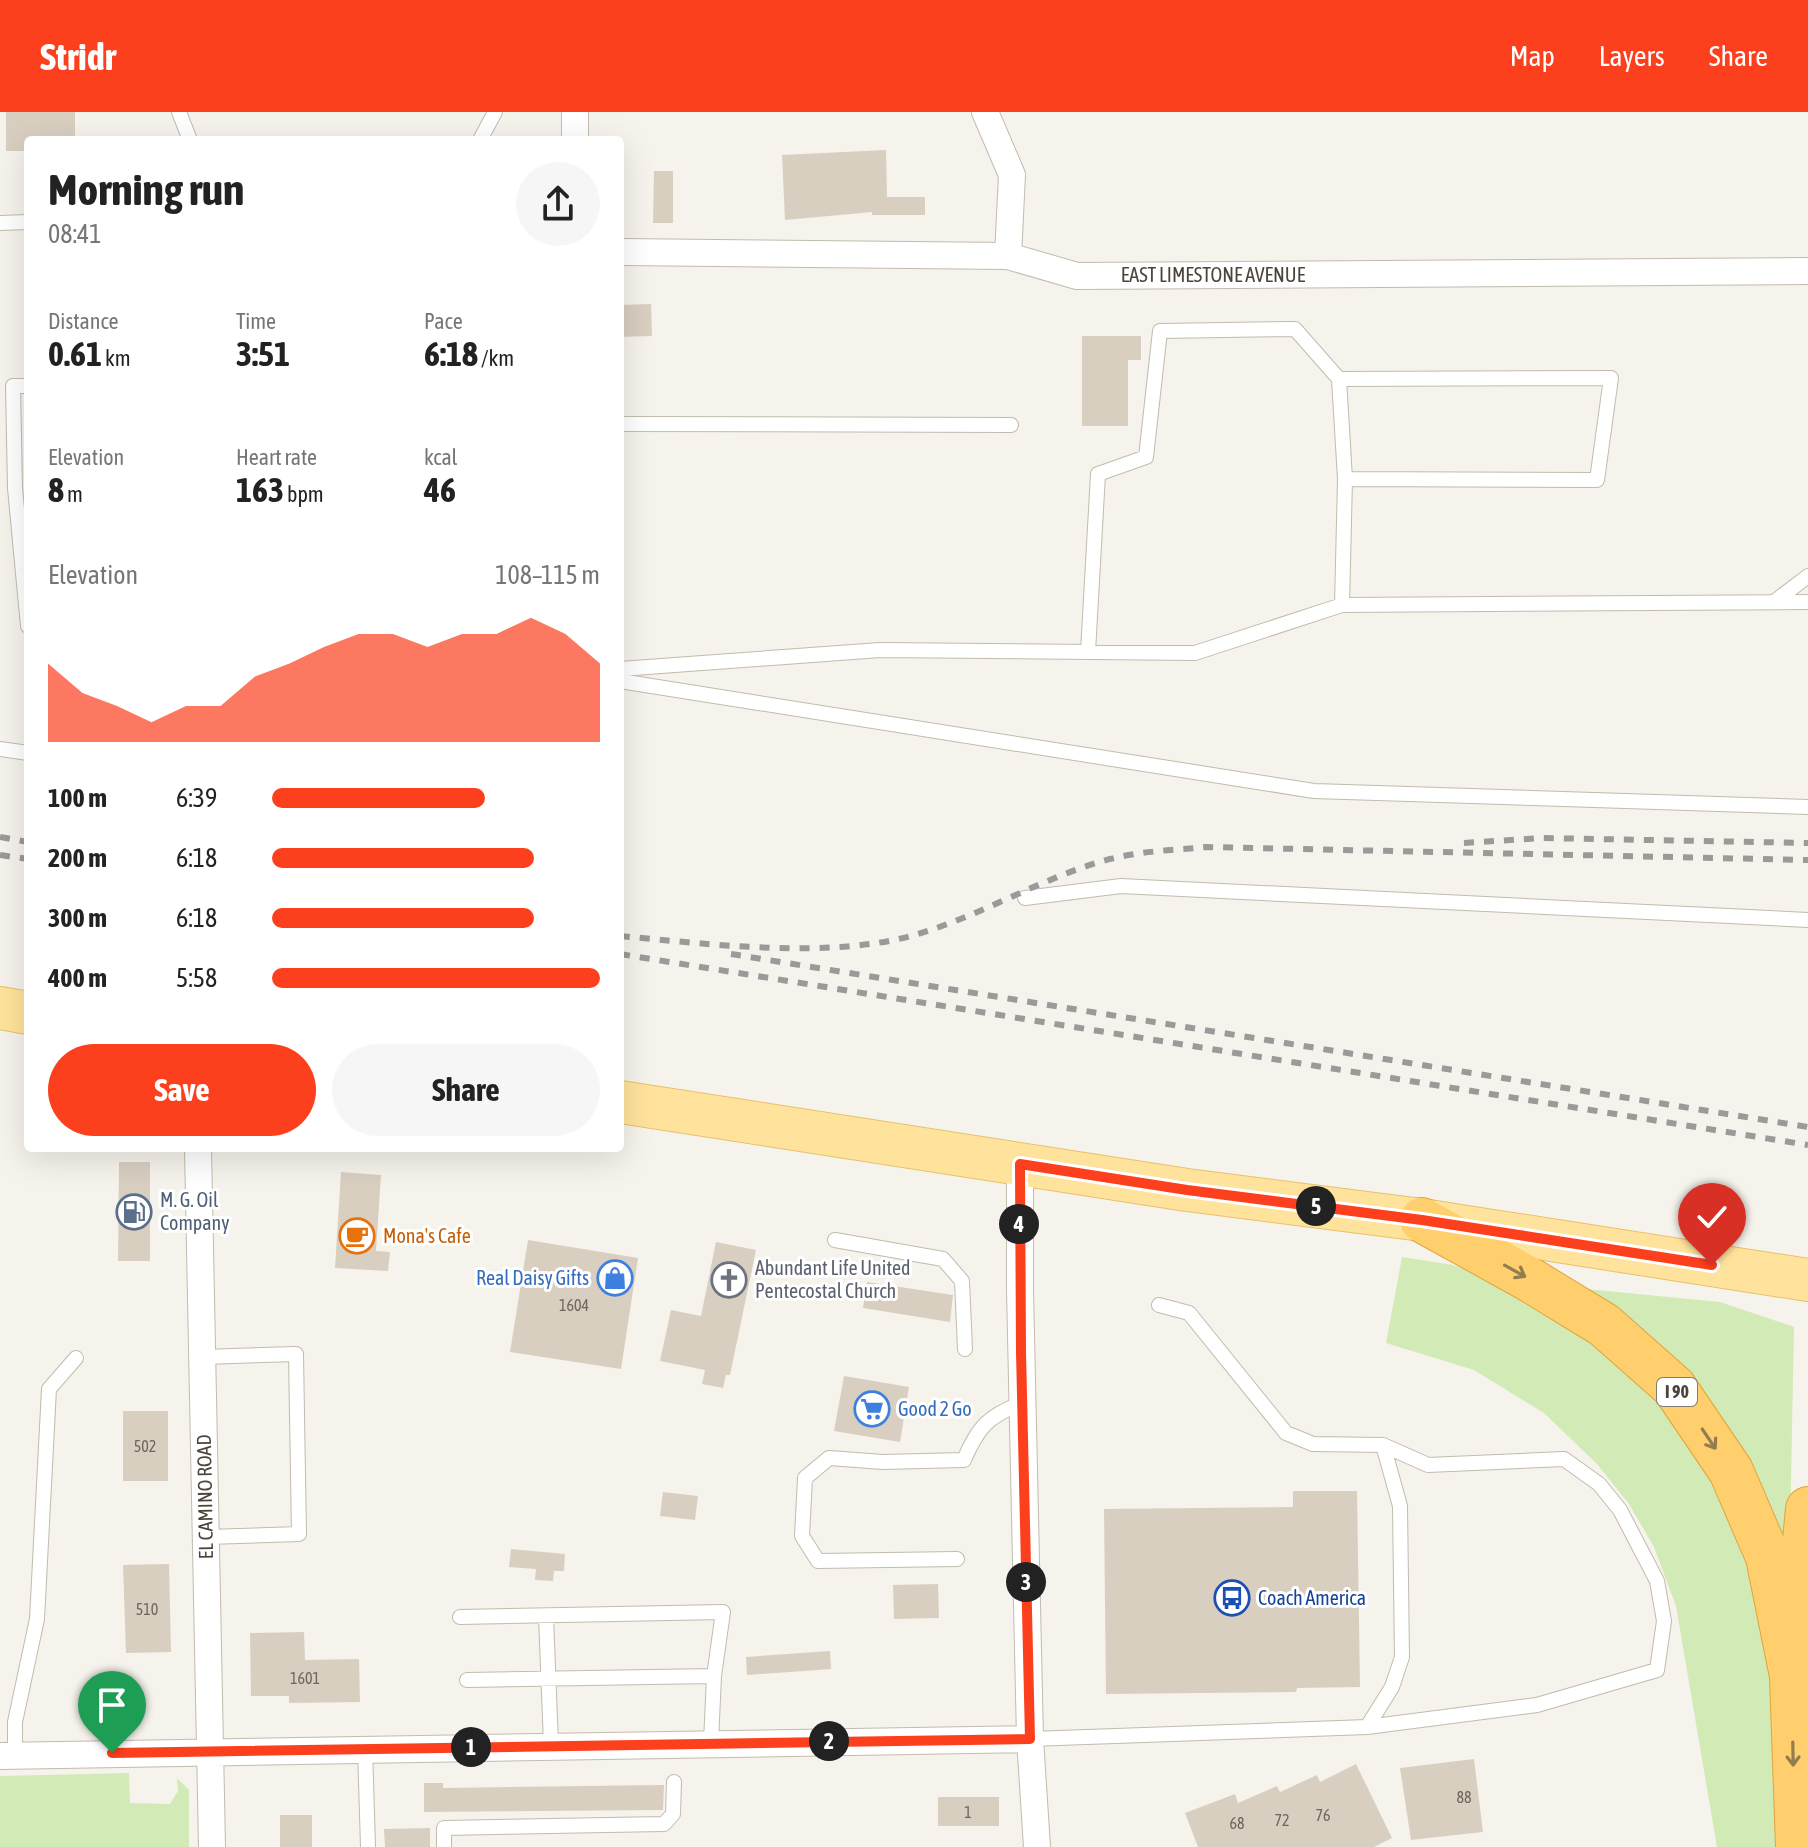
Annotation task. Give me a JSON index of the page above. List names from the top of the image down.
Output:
{
  "streets": {
    "highway": ["I 90"],
    "street": ["EAST LIMESTONE AVENUE", "EL CAMINO ROAD"]
  },
  "places": {
    "fuel station": ["M. G. Oil Company"],
    "cafe": ["Mona's Cafe"],
    "shop": ["Real Daisy Gifts"],
    "church": ["Abundant Life United Pentecostal Church"],
    "supermarket": ["Good 2 Go"],
    "bus stop": ["Coach America"]
  },
  "house_numbers": [
    "1604",
    "502",
    "510",
    "1601",
    "88",
    "1",
    "76",
    "72",
    "68"
  ],
  "page": {
    "header": "Stridr",
    "nav": ["Map", "Layers", "Share"],
    "heading": ["Morning run", "08:41"],
    "stats": [
      ["Distance", "0.61 km"],
      ["Time", "3:51"],
      ["Pace", "6:18 /km"],
      ["Elevation", "8 m"],
      ["Heart rate", "163 bpm"],
      ["kcal", "46"]
    ],
    "chart": ["Elevation", "108–115 m"],
    "list": [
      {
        "name": "100 m",
        "note": "6:39"
      },
      {
        "name": "200 m",
        "note": "6:18"
      },
      {
        "name": "300 m",
        "note": "6:18"
      },
      {
        "name": "400 m",
        "note": "5:58"
      }
    ],
    "buttons": ["Save", "Share"],
    "pins": [
      "5",
      "4",
      "3",
      "2",
      "1"
    ]
  }
}
